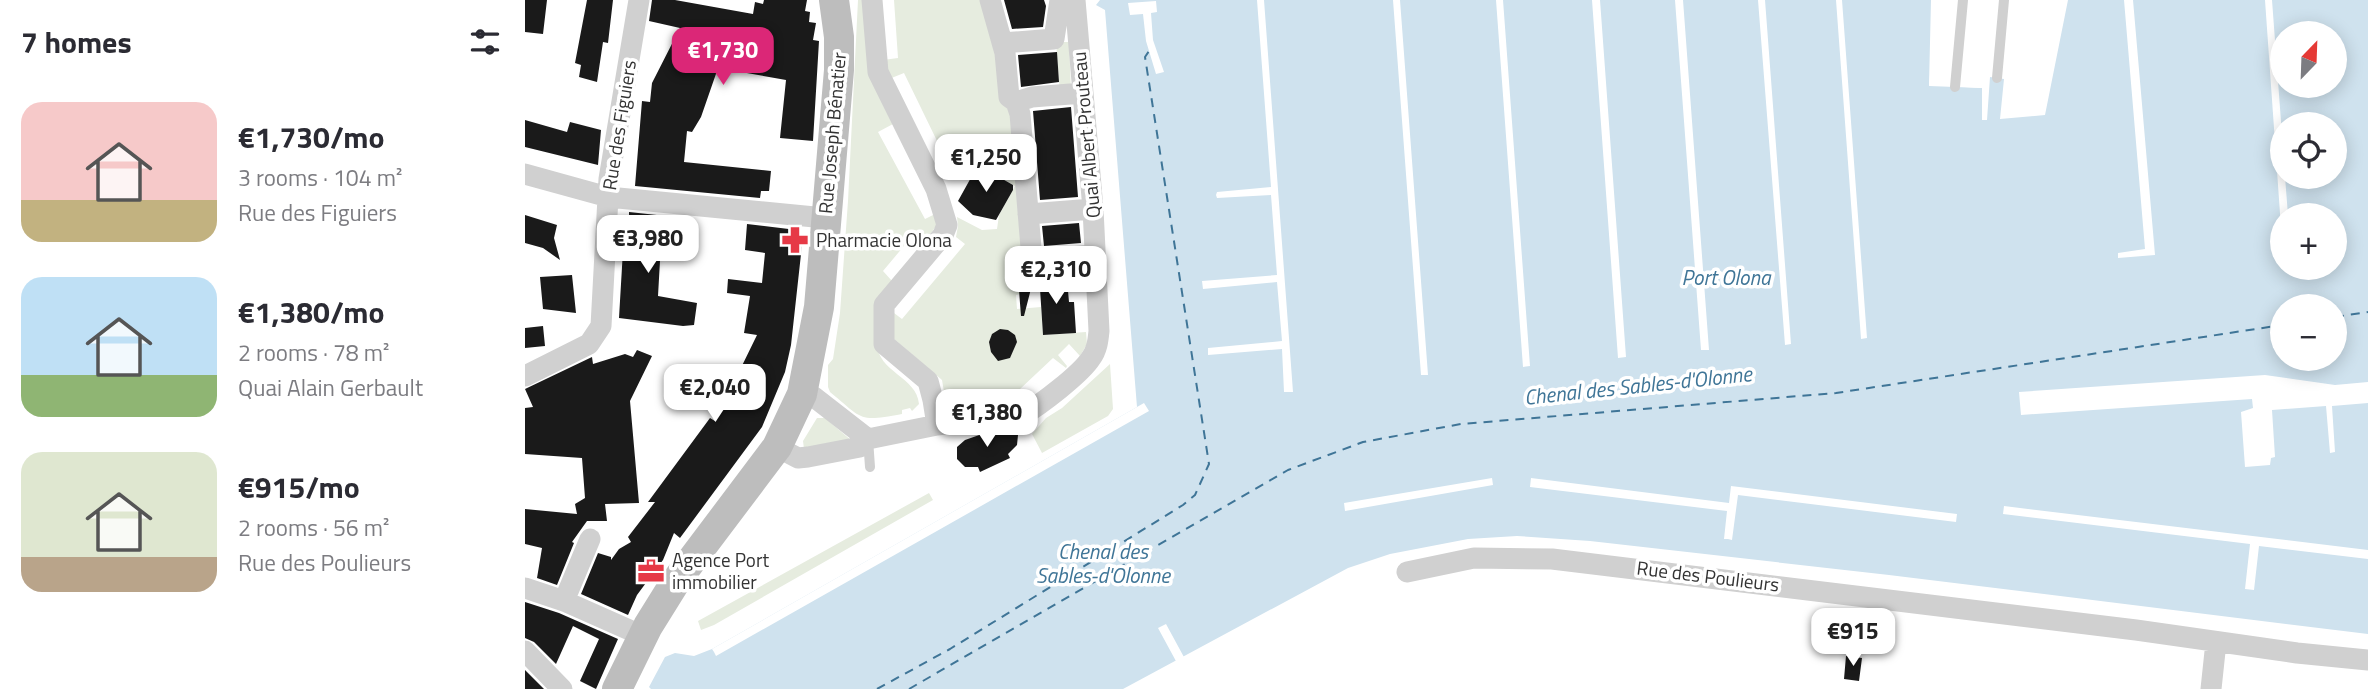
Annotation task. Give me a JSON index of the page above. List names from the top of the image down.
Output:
{
  "streets": {
    "street": [
      "Rue des Figuiers",
      "Rue Joseph Bénatier",
      "Quai Albert Prouteau",
      "Rue des Poulieurs"
    ]
  },
  "water": ["Port Olona", "Chenal des Sables-d'Olonne"],
  "places": {
    "pharmacy": ["Pharmacie Olona"],
    "office": ["Agence Port immobilier"]
  },
  "north": "top right",
  "page": {
    "heading": "7 homes",
    "map_buttons": ["+", "−"],
    "price": [
      "€1,730",
      "€1,250",
      "€3,980",
      "€2,310",
      "€2,040",
      "€1,380",
      "€915"
    ],
    "list": [
      {
        "name": "€1,730/mo",
        "note": "3 rooms · 104 m² · Rue des Figuiers"
      },
      {
        "name": "€1,380/mo",
        "note": "2 rooms · 78 m² · Quai Alain Gerbault"
      },
      {
        "name": "€915/mo",
        "note": "2 rooms · 56 m² · Rue des Poulieurs"
      }
    ]
  }
}
